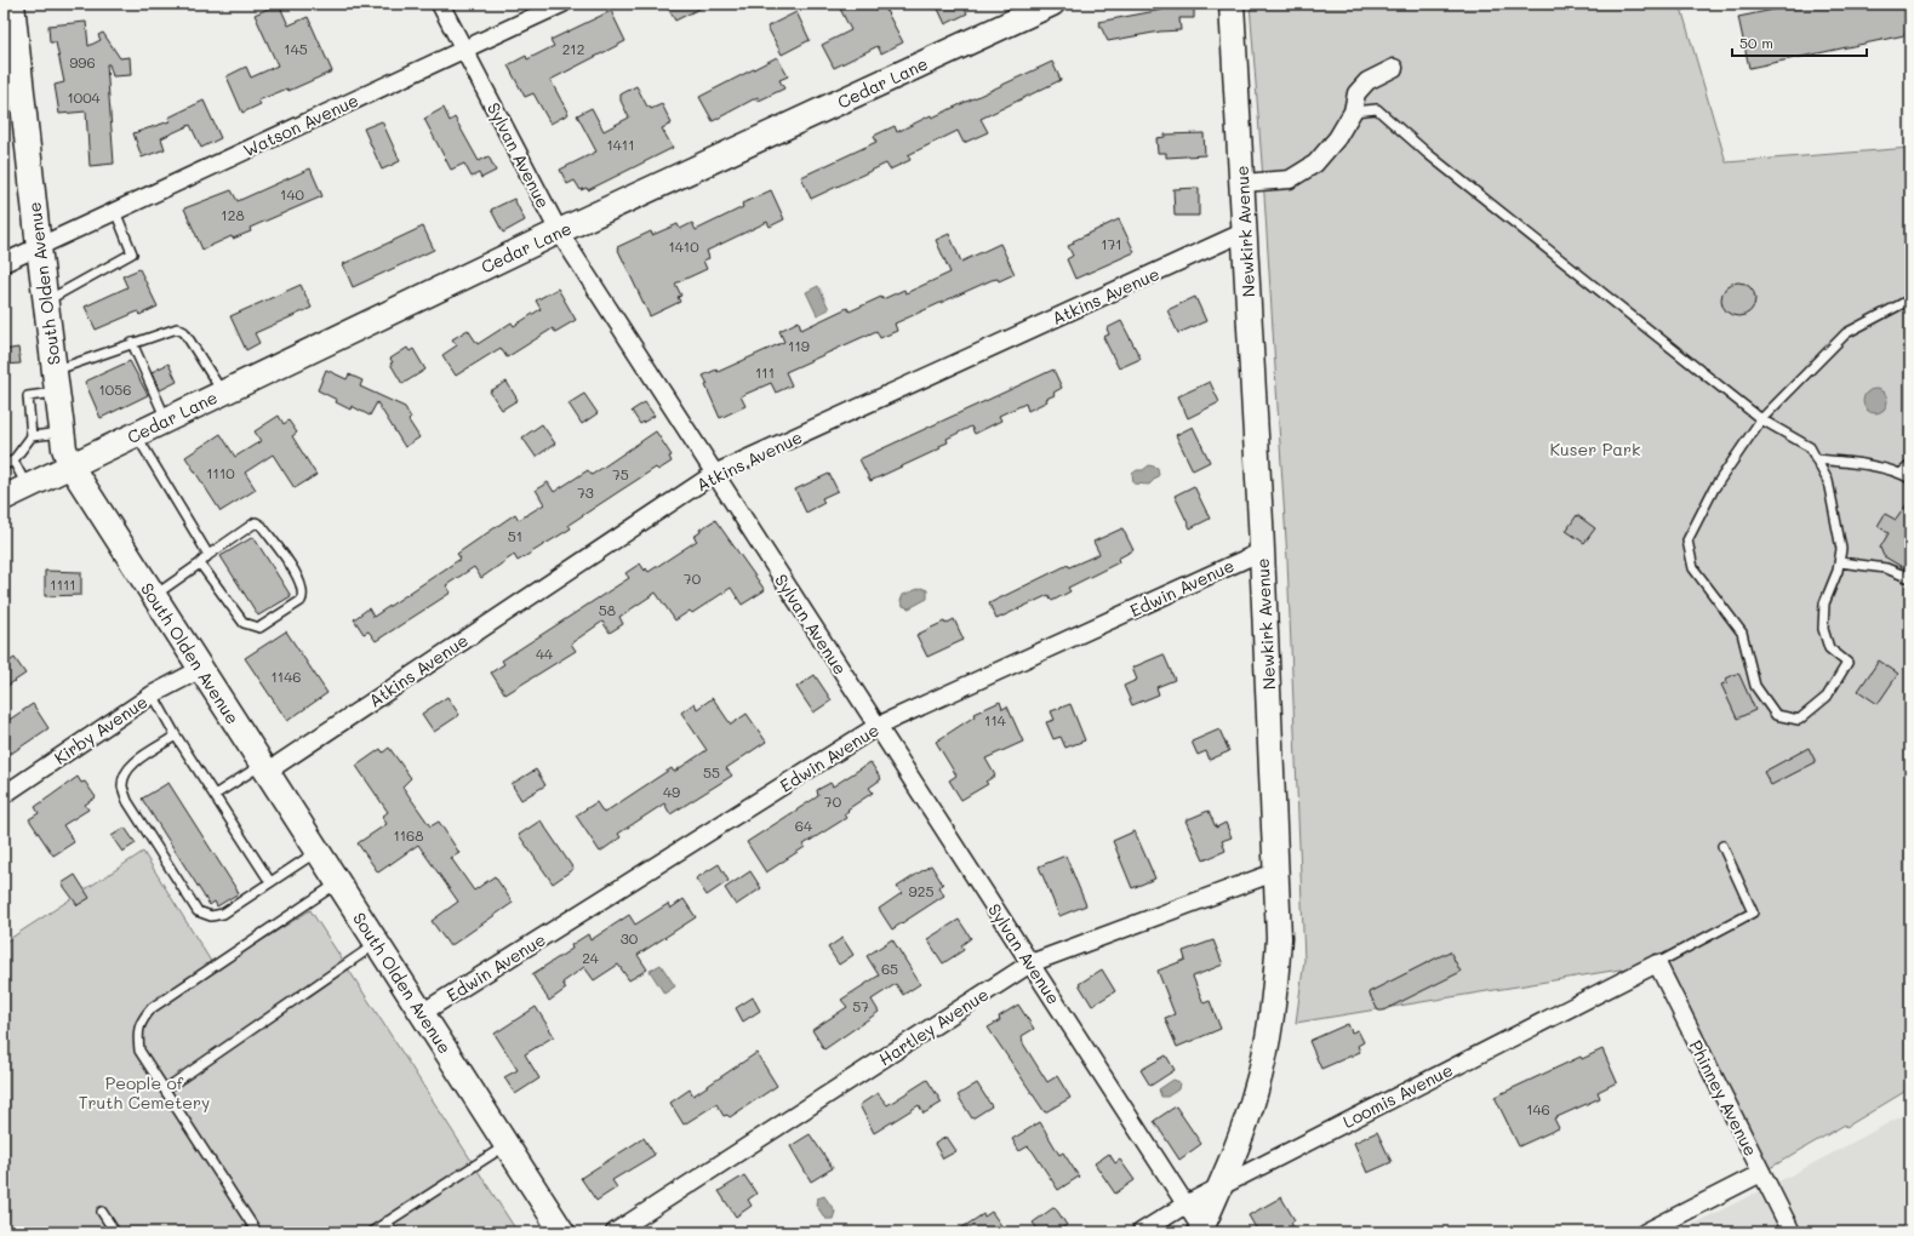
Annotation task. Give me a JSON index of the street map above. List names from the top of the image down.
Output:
{
  "streets": {
    "street": [
      "Cedar Lane",
      "Watson Avenue",
      "Sylvan Avenue",
      "Newkirk Avenue",
      "South Olden Avenue",
      "Atkins Avenue",
      "Edwin Avenue",
      "Kirby Avenue",
      "Hartley Avenue",
      "Loomis Avenue",
      "Phinney Avenue"
    ]
  },
  "crossings": [
    ["Cedar Lane", "Sylvan Avenue"],
    ["Cedar Lane", "South Olden Avenue"],
    ["Watson Avenue", "Sylvan Avenue"],
    ["Watson Avenue", "South Olden Avenue"],
    ["Sylvan Avenue", "Newkirk Avenue"],
    ["Sylvan Avenue", "Atkins Avenue"],
    ["Sylvan Avenue", "Edwin Avenue"],
    ["Sylvan Avenue", "Hartley Avenue"],
    ["Sylvan Avenue", "Loomis Avenue"],
    ["Newkirk Avenue", "Atkins Avenue"],
    ["Newkirk Avenue", "Edwin Avenue"],
    ["Newkirk Avenue", "Hartley Avenue"],
    ["Newkirk Avenue", "Loomis Avenue"],
    ["South Olden Avenue", "Atkins Avenue"],
    ["South Olden Avenue", "Edwin Avenue"],
    ["South Olden Avenue", "Kirby Avenue"],
    ["Loomis Avenue", "Phinney Avenue"]
  ],
  "parks": ["Kuser Park", "People of Truth Cemetery"],
  "house_numbers": [
    "145",
    "212",
    "996",
    "1004",
    "1411",
    "140",
    "128",
    "171",
    "1410",
    "119",
    "111",
    "1056",
    "1110",
    "75",
    "73",
    "51",
    "70",
    "1111",
    "58",
    "44",
    "1146",
    "114",
    "55",
    "49",
    "70",
    "64",
    "1168",
    "925",
    "30",
    "24",
    "65",
    "57",
    "146"
  ],
  "scale_bar": "50 m"
}
